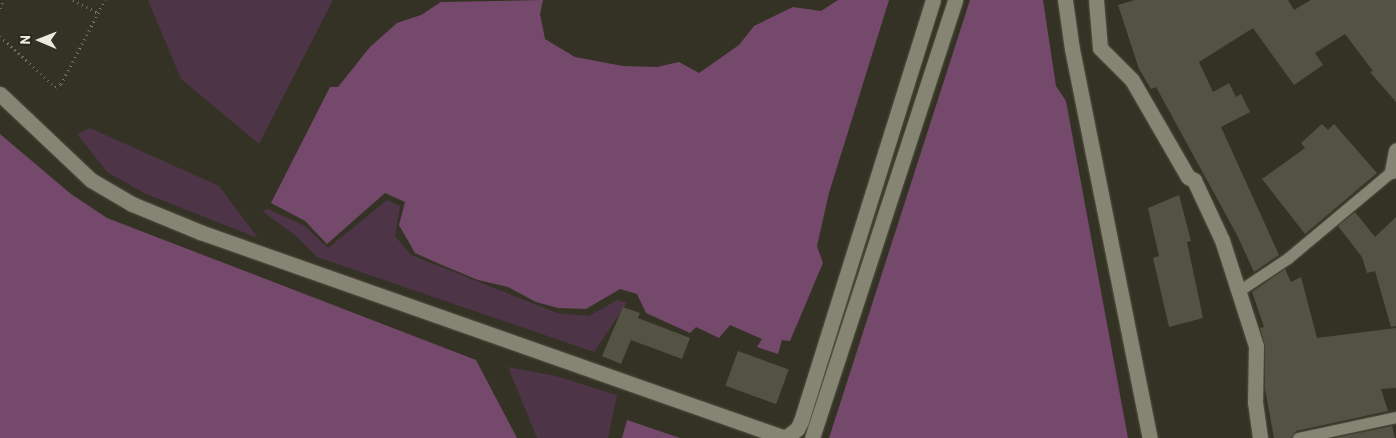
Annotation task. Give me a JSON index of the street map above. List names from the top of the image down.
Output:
{
  "north": "left"
}
